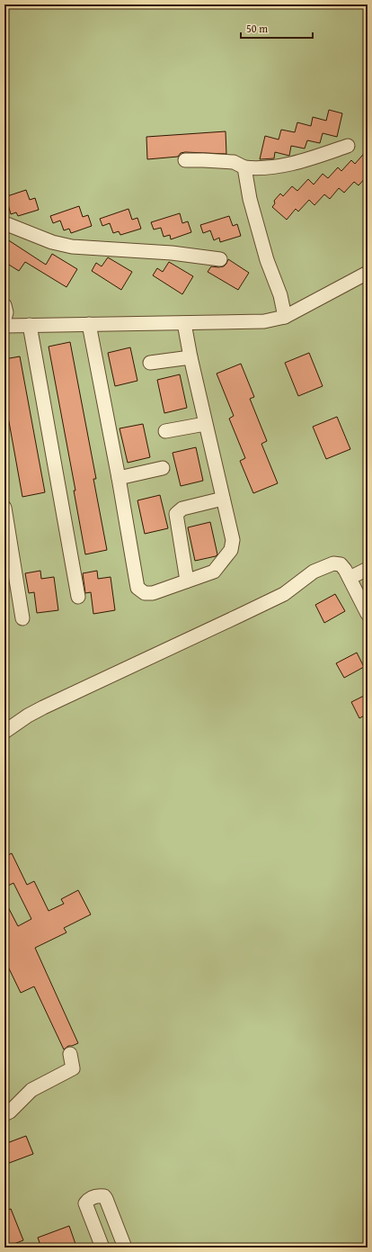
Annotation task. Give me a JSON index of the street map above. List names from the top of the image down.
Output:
{
  "scale_bar": "50 m"
}
